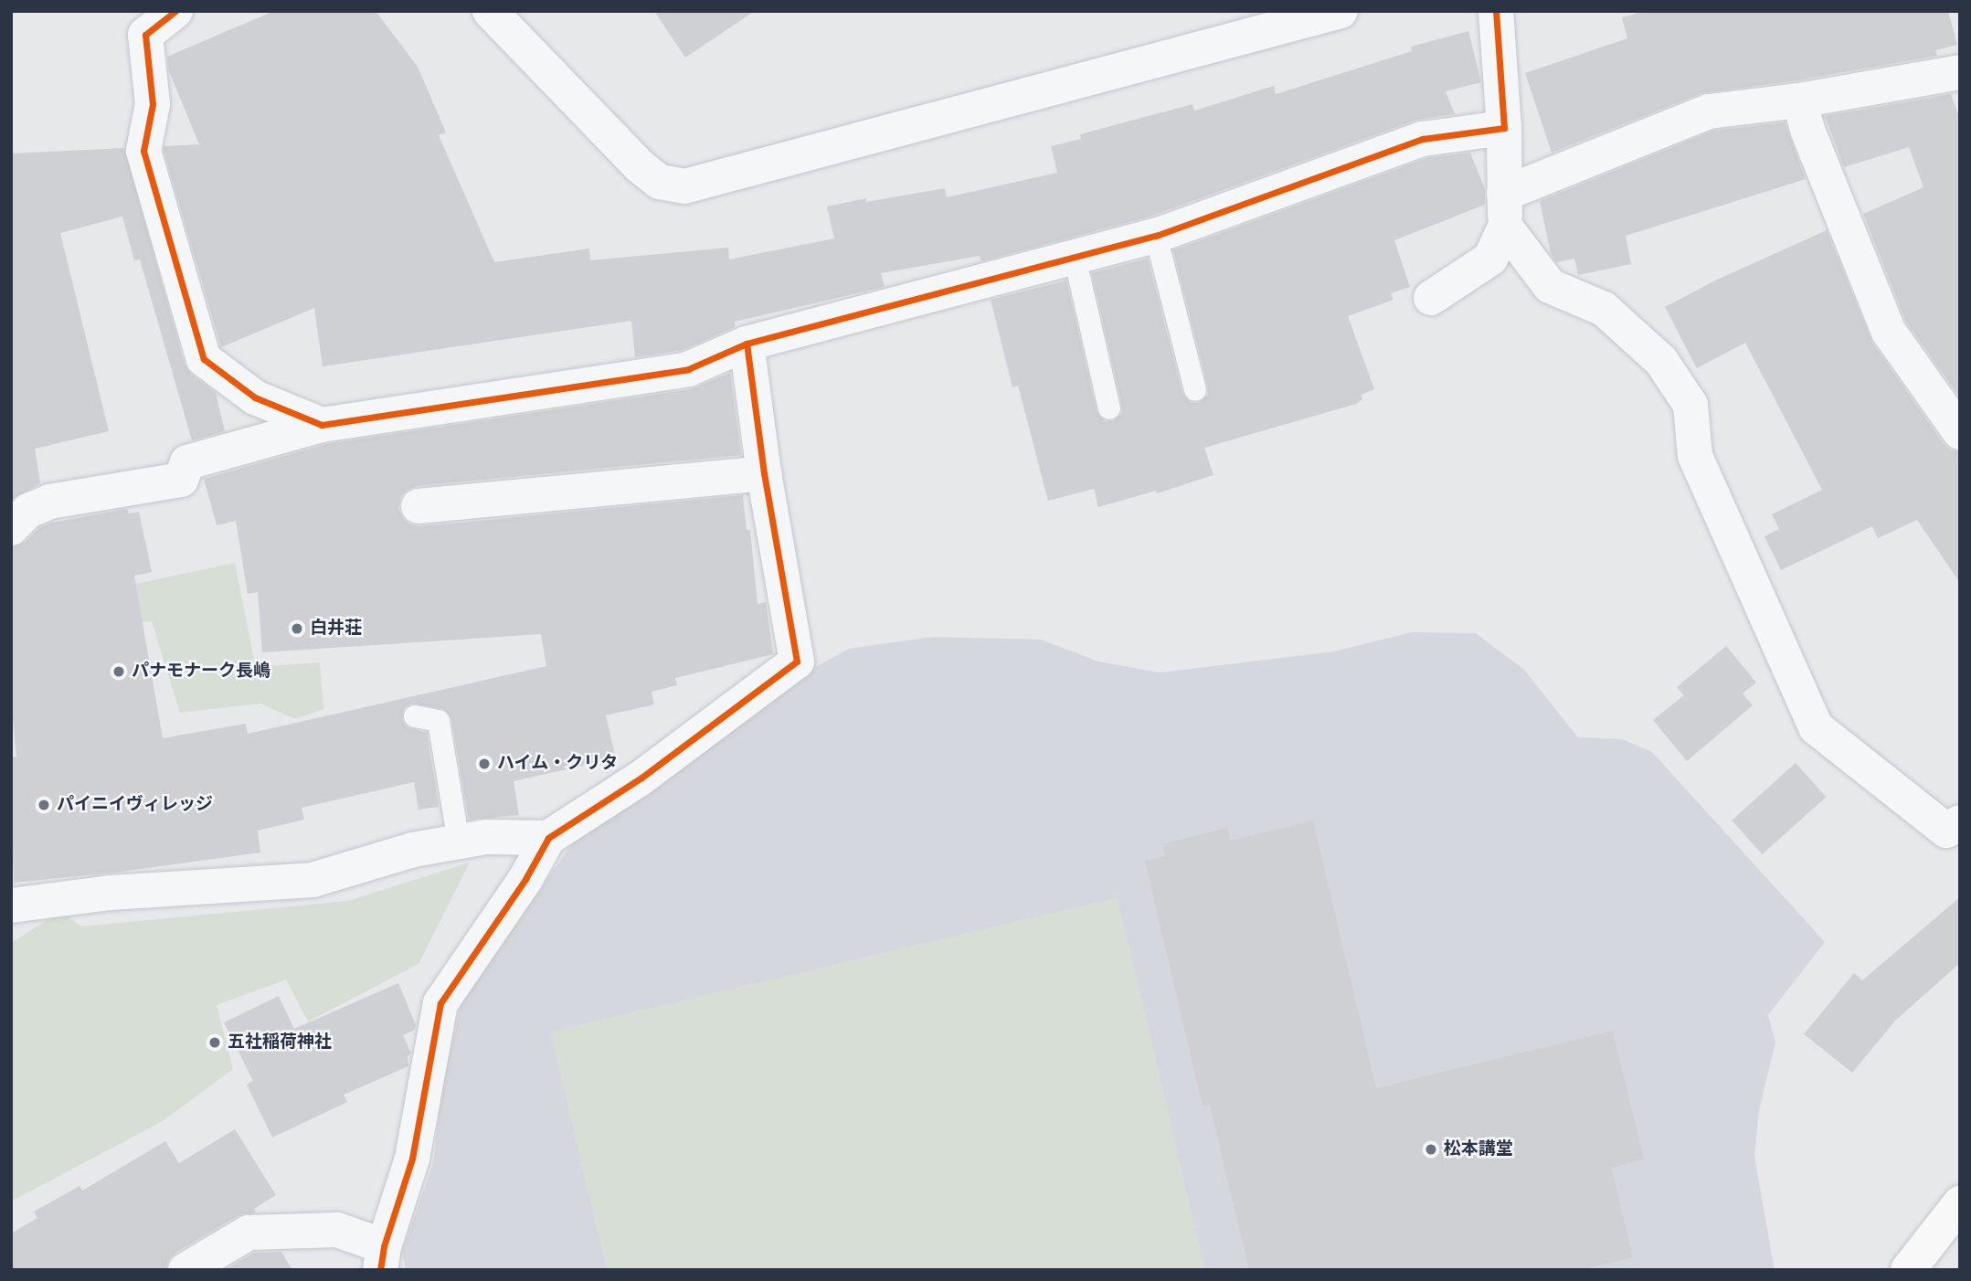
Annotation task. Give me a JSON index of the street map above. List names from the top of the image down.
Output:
{
  "places": [
    "白井荘",
    "パナモナーク長嶋",
    "ハイム・クリタ",
    "パイニイヴィレッジ",
    "五社稲荷神社",
    "松本講堂"
  ]
}
